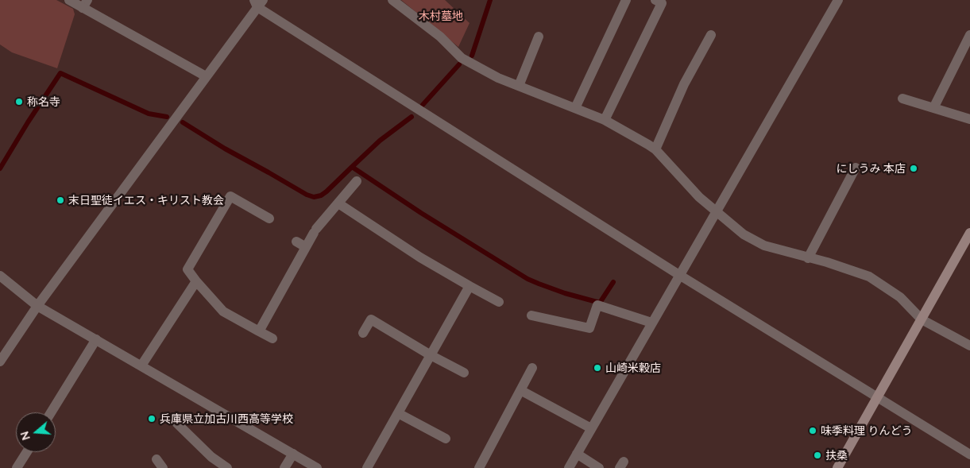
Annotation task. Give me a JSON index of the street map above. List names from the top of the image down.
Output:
{
  "parks": ["木村墓地"],
  "places": [
    "称名寺",
    "にしうみ 本店",
    "末日聖徒イエス・キリスト教会",
    "山崎米穀店",
    "兵庫県立加古川西高等学校",
    "味季料理 りんどう",
    "扶桑"
  ],
  "north": "left"
}
